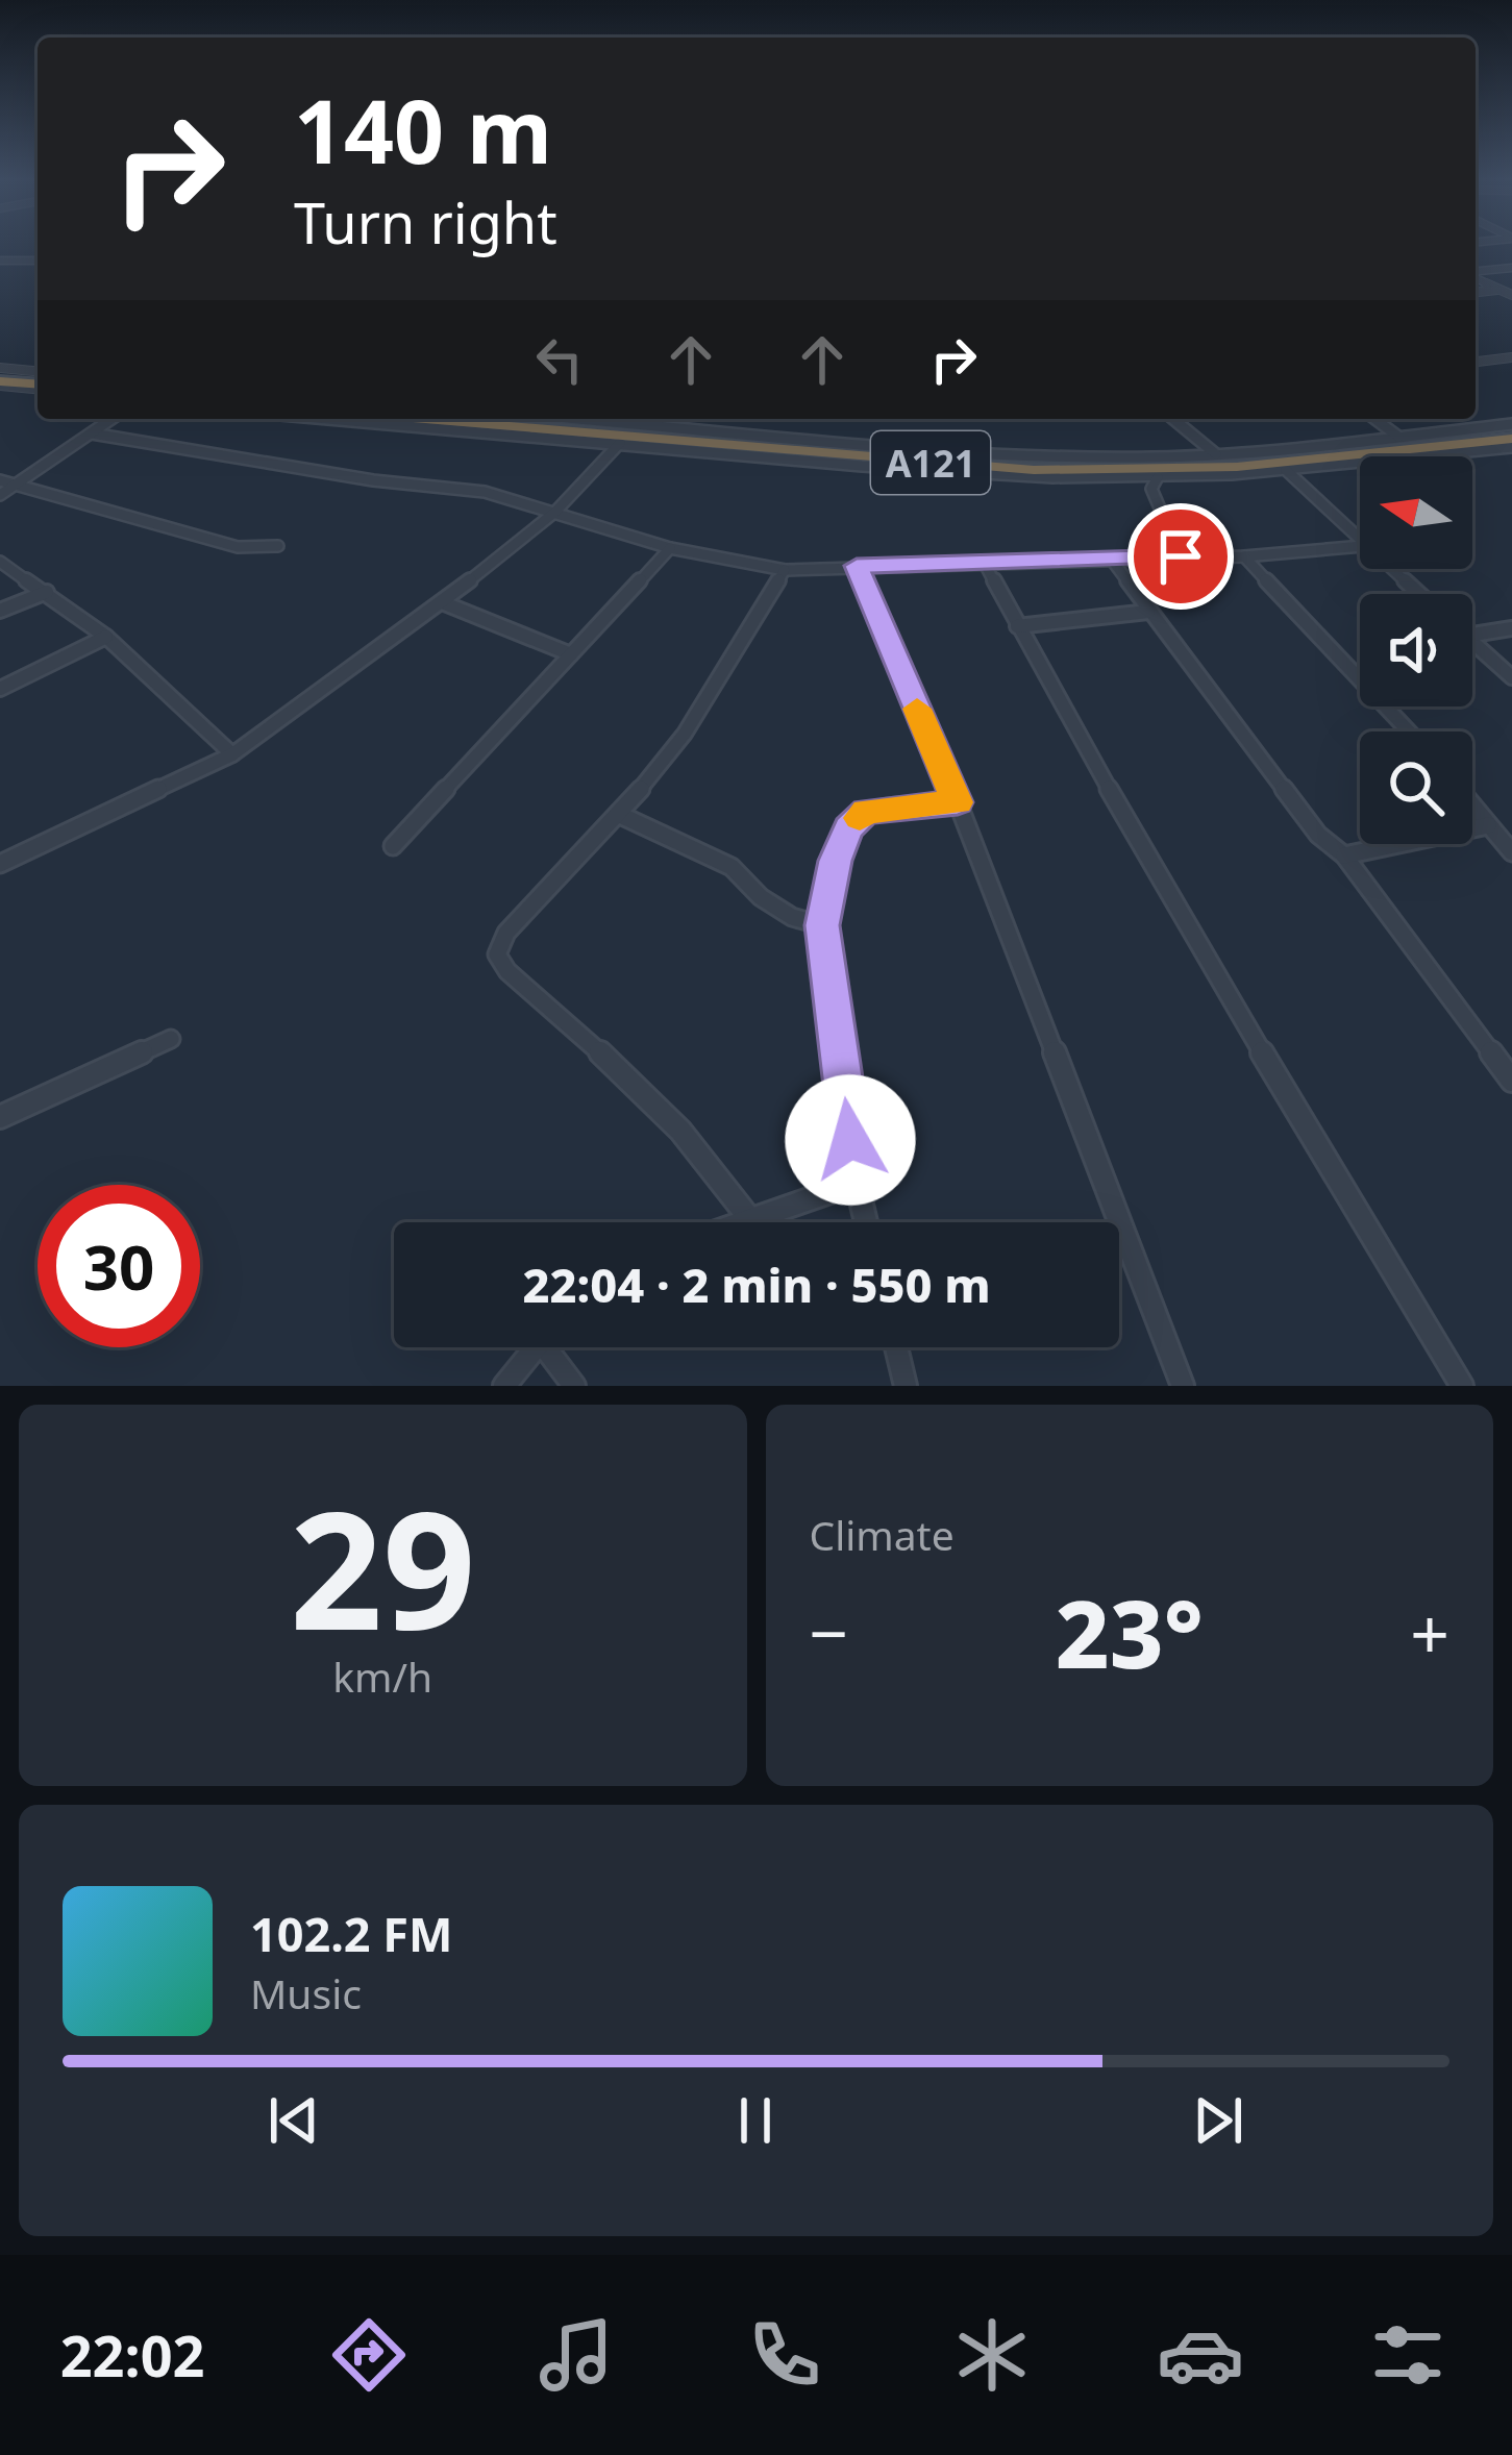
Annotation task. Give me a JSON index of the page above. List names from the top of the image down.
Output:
{
  "streets": {
    "highway": ["A121"]
  },
  "north": "left",
  "page": {
    "turn": ["140 m", "Turn right"],
    "limit": "30",
    "trip": "22:04 · 2 min · 550 m",
    "tile": [
      ["29", "km/h"],
      "Climate"
    ],
    "heat": ["−", "23°", "+"],
    "song": ["102.2 FM", "Music"],
    "tabs": "22:02"
  }
}
